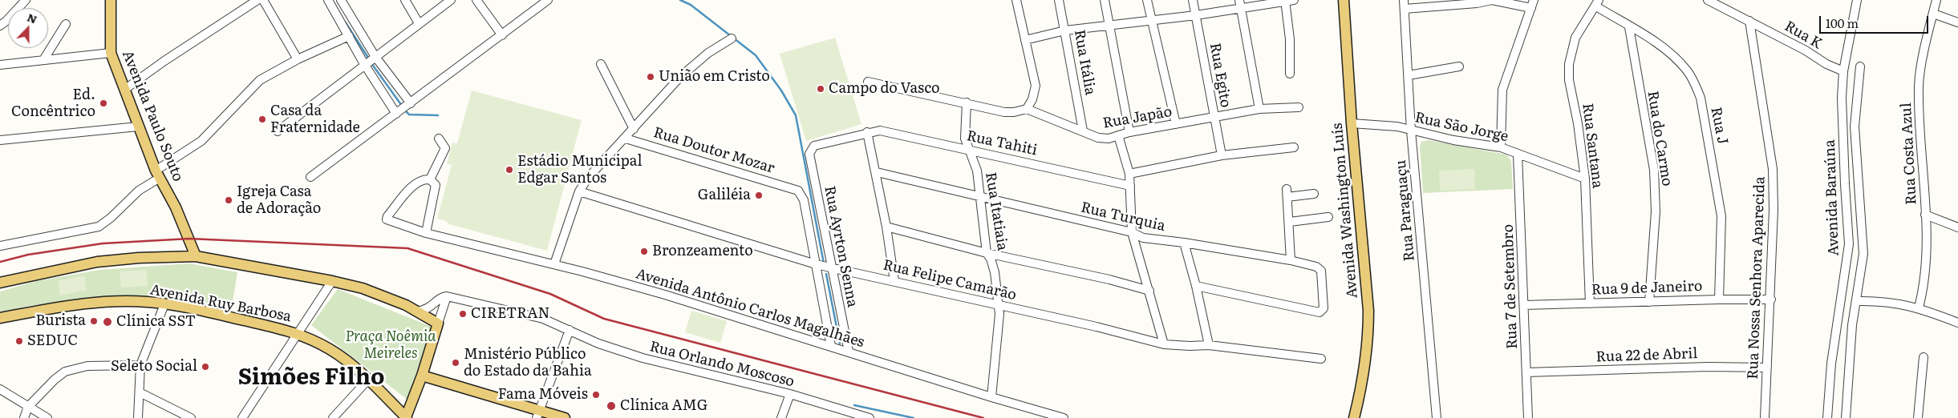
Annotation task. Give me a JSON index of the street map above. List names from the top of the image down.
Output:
{
  "streets": {
    "main road": ["Avenida Paulo Souto", "Avenida Washington Luís", "Avenida Ruy Barbosa"],
    "street": [
      "Rua K",
      "Rua Itália",
      "Rua Egito",
      "Rua Japão",
      "Rua J",
      "Rua São Jorge",
      "Rua do Carmo",
      "Rua Tahiti",
      "Rua Santana",
      "Rua Doutor Mozar",
      "Rua Costa Azul",
      "Avenida Baraúna",
      "Rua Paraguaçu",
      "Rua Itatiaia",
      "Rua Turquia",
      "Rua Ayrton Senna",
      "Rua Nossa Senhora Aparecida",
      "Rua Felipe Camarão",
      "Rua 7 de Setembro",
      "Rua 9 de Janeiro",
      "Avenida Antônio Carlos Magalhães",
      "Rua 22 de Abril",
      "Rua Orlando Moscoso"
    ]
  },
  "crossings": [
    ["Rua K", "Avenida Baraúna"],
    ["Rua K", "Rua Nossa Senhora Aparecida"],
    ["Rua Itália", "Rua Japão"],
    ["Rua Egito", "Rua Japão"],
    ["Rua J", "Rua do Carmo"],
    ["Rua J", "Rua Santana"],
    ["Rua J", "Rua 9 de Janeiro"],
    ["Rua São Jorge", "Rua Santana"],
    ["Rua São Jorge", "Avenida Washington Luís"],
    ["Rua São Jorge", "Rua Paraguaçu"],
    ["Rua São Jorge", "Rua 7 de Setembro"],
    ["Rua do Carmo", "Rua 9 de Janeiro"],
    ["Rua Tahiti", "Rua Itatiaia"],
    ["Rua Tahiti", "Rua Ayrton Senna"],
    ["Rua Santana", "Rua 9 de Janeiro"],
    ["Rua Doutor Mozar", "Rua Ayrton Senna"],
    ["Rua Itatiaia", "Rua Turquia"],
    ["Rua Itatiaia", "Rua Felipe Camarão"],
    ["Rua Itatiaia", "Avenida Antônio Carlos Magalhães"],
    ["Rua Ayrton Senna", "Rua Felipe Camarão"],
    ["Rua Ayrton Senna", "Avenida Antônio Carlos Magalhães"],
    ["Rua Nossa Senhora Aparecida", "Rua 9 de Janeiro"],
    ["Rua Nossa Senhora Aparecida", "Rua 22 de Abril"],
    ["Rua 7 de Setembro", "Rua 9 de Janeiro"],
    ["Rua 7 de Setembro", "Rua 22 de Abril"]
  ],
  "districts": ["Simões Filho"],
  "parks": ["Praça Noêmia Meireles"],
  "places": [
    "União em Cristo",
    "Campo do Vasco",
    "Ed. Concêntrico",
    "Casa da Fraternidade",
    "Estádio Municipal Edgar Santos",
    "Galiléia",
    "Igreja Casa de Adoração",
    "Bronzeamento",
    "CIRETRAN",
    "Burista",
    "Clínica SST",
    "SEDUC",
    "Mnistério Público do Estado da Bahia",
    "Seleto Social",
    "Fama Móveis",
    "Clínica AMG"
  ],
  "scale_bar": "100 m",
  "north": "top"
}
